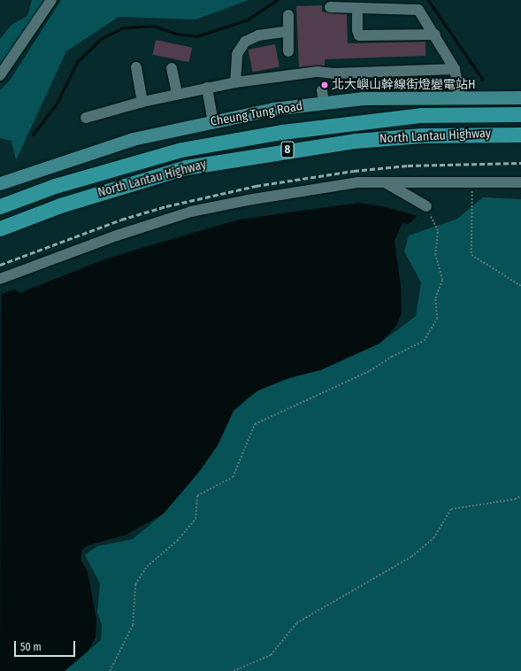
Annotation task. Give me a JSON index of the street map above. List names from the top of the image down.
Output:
{
  "streets": {
    "highway": ["North Lantau Highway", "8"],
    "main road": ["Cheung Tung Road"]
  },
  "places": ["北大嶼山幹線街燈變電站H"],
  "scale_bar": "50 m"
}
